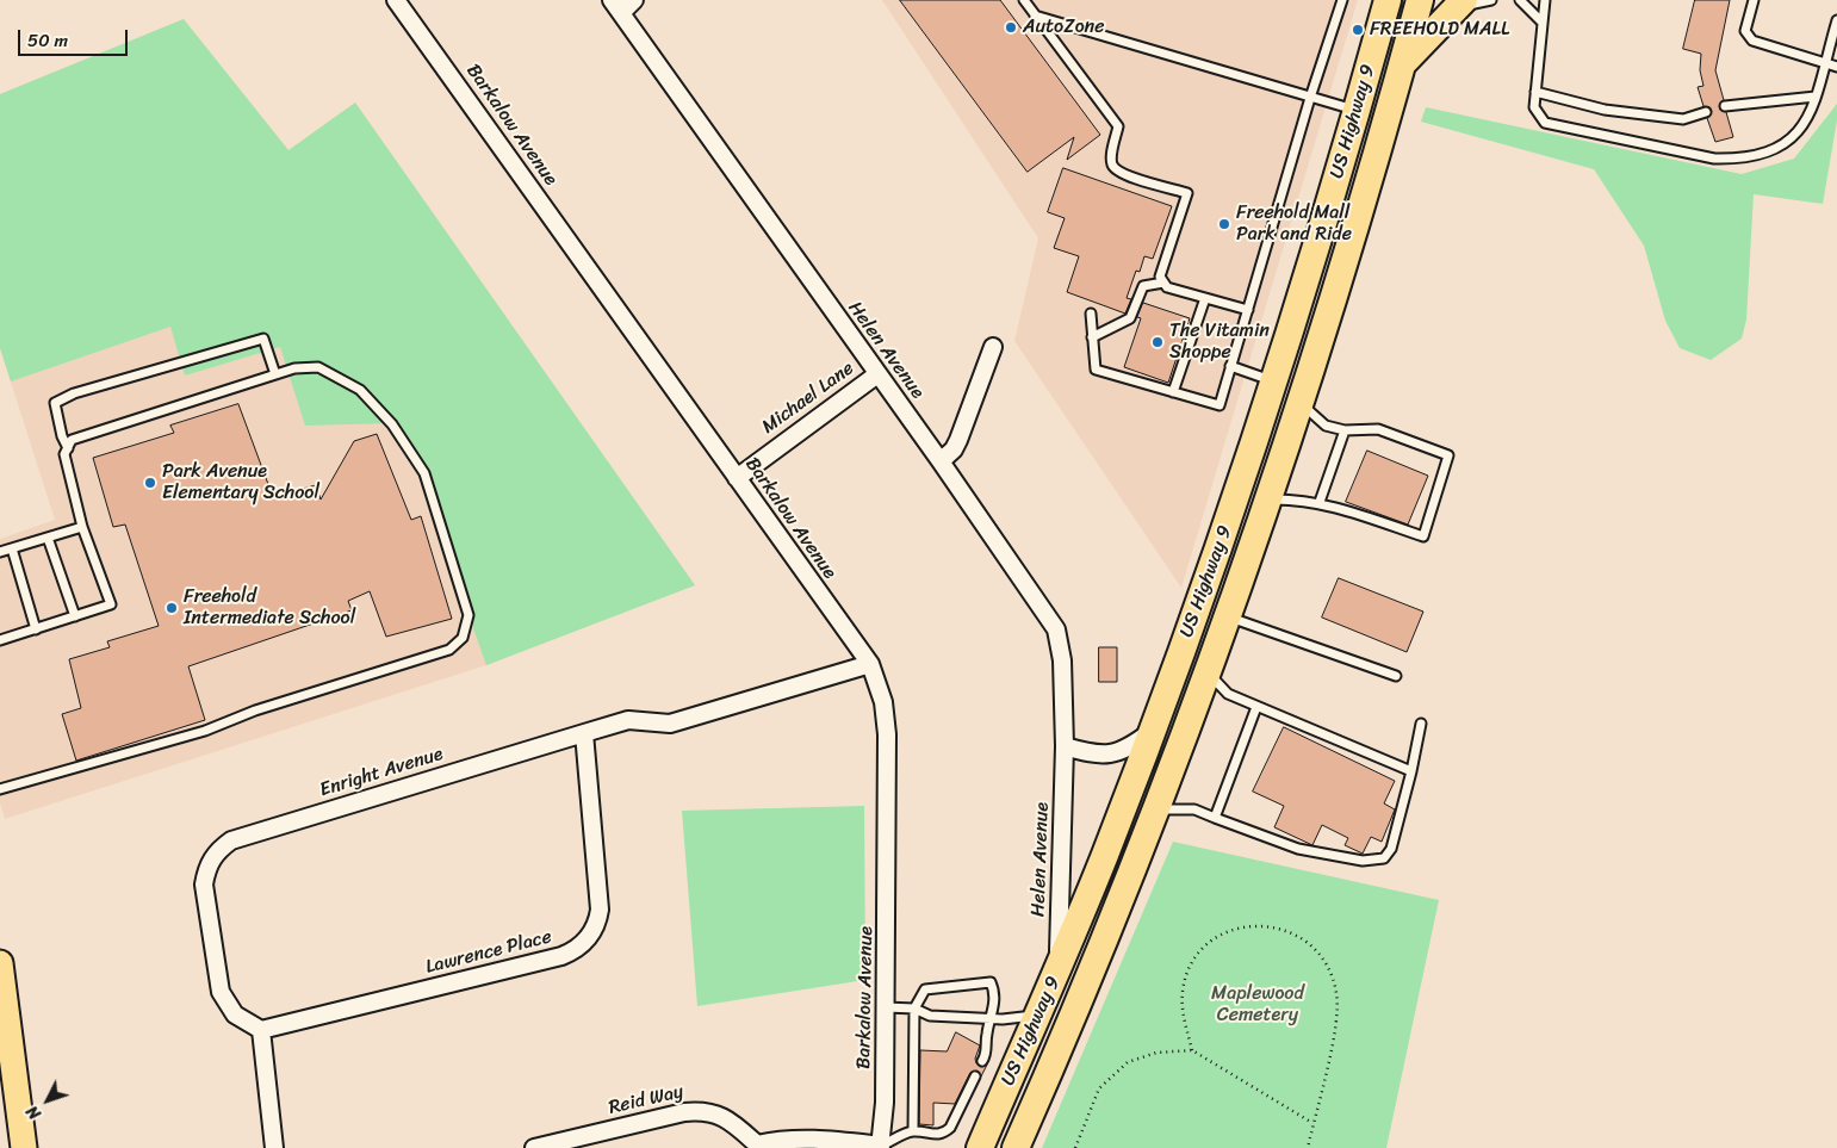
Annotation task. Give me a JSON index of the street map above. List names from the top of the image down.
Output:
{
  "streets": {
    "highway": ["US Highway 9"],
    "street": [
      "Barkalow Avenue",
      "Helen Avenue",
      "Michael Lane",
      "Enright Avenue",
      "Lawrence Place",
      "Reid Way"
    ]
  },
  "crossings": [
    ["US Highway 9", "Helen Avenue"],
    ["Barkalow Avenue", "Michael Lane"],
    ["Barkalow Avenue", "Enright Avenue"],
    ["Barkalow Avenue", "Reid Way"],
    ["Helen Avenue", "Michael Lane"],
    ["Enright Avenue", "Lawrence Place"]
  ],
  "parks": ["Maplewood Cemetery"],
  "places": [
    "AutoZone",
    "FREEHOLD MALL",
    "Freehold Mall Park and Ride",
    "The Vitamin Shoppe",
    "Park Avenue Elementary School",
    "Freehold Intermediate School"
  ],
  "scale_bar": "50 m",
  "north": "bottom left"
}
